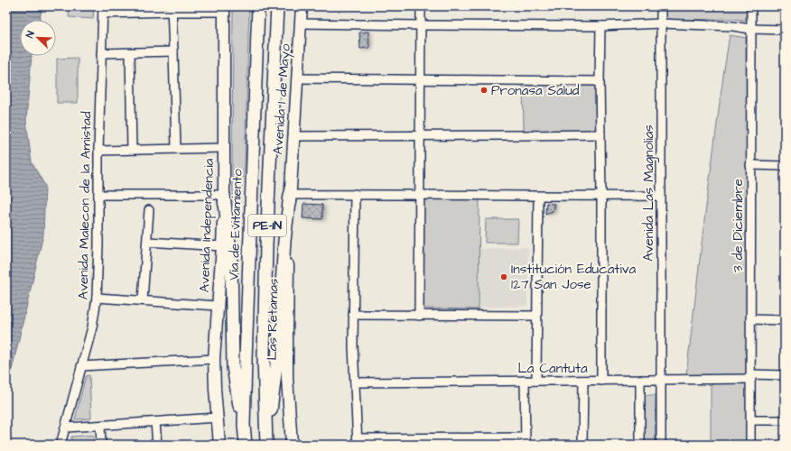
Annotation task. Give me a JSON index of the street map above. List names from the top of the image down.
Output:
{
  "streets": {
    "highway": ["Vía de Evitamiento", "PE-1N"],
    "main road": ["Avenida 1 de Mayo", "Avenida Independencia", "Las Retamas"],
    "street": [
      "Avenida Las Magnolias",
      "Avenida Malecon de la Amistad",
      "3 de Diciembre",
      "La Cantuta"
    ]
  },
  "crossings": [
    ["Avenida 1 de Mayo", "Las Retamas"],
    ["Avenida Las Magnolias", "La Cantuta"],
    ["3 de Diciembre", "La Cantuta"]
  ],
  "places": ["Pronasa Salud", "Institución Educativa 127 San Jose"],
  "north": "top left"
}
